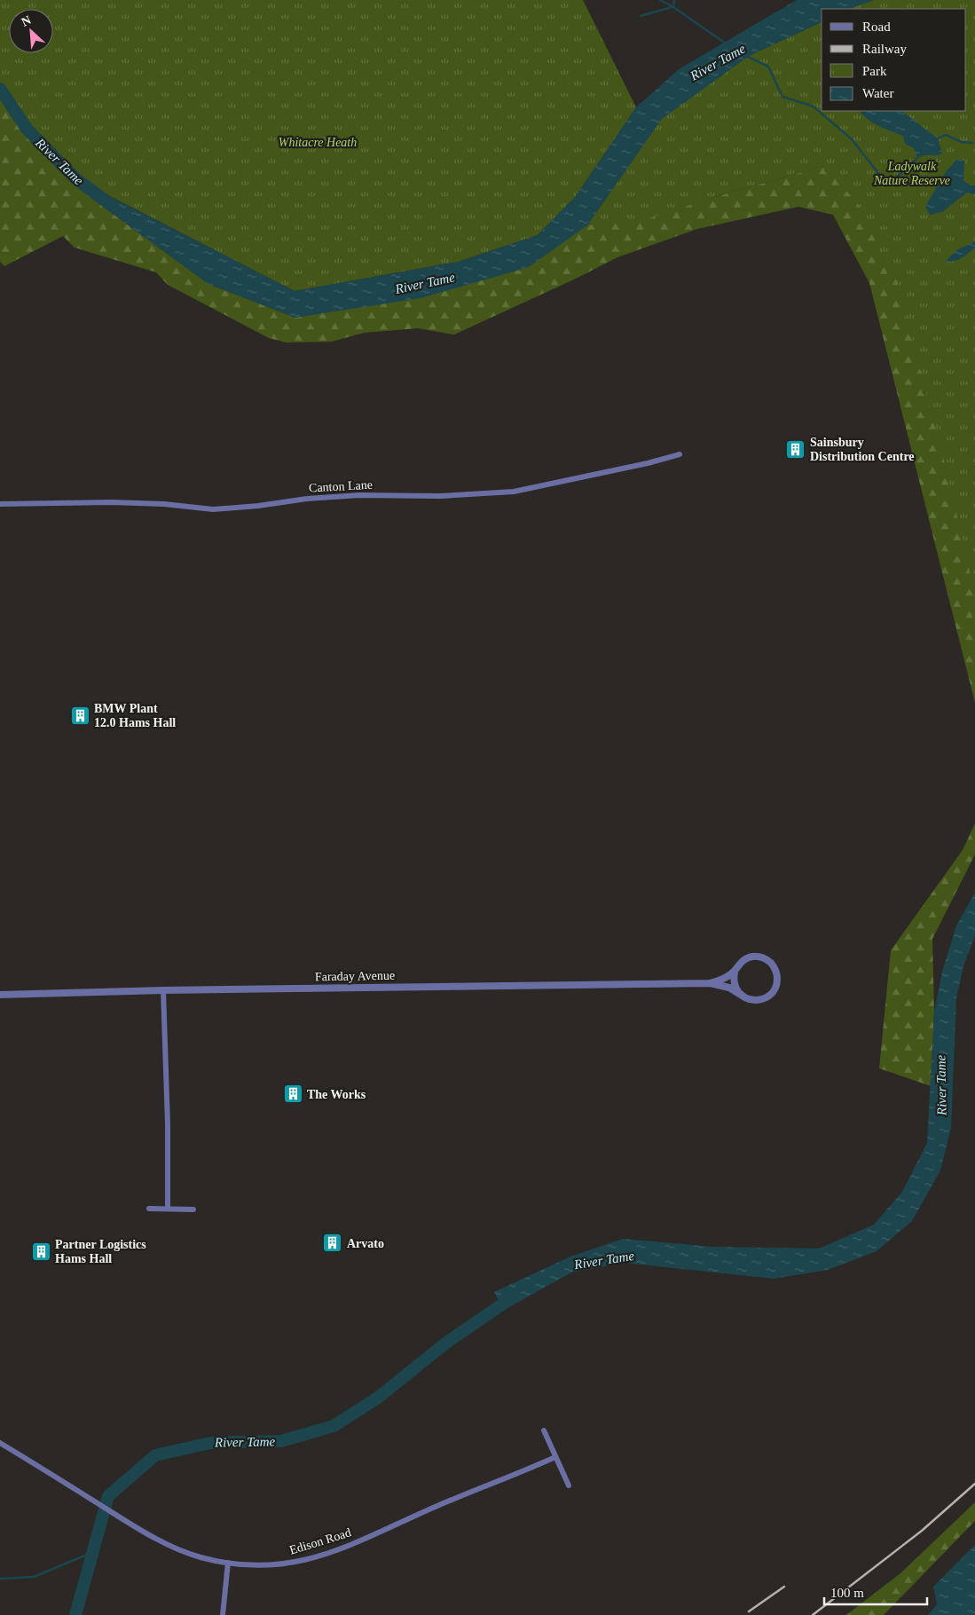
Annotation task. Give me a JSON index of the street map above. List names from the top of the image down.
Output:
{
  "streets": {
    "street": ["Canton Lane", "Faraday Avenue", "Edison Road"]
  },
  "water": ["River Tame"],
  "parks": ["Whitacre Heath", "Ladywalk Nature Reserve"],
  "places": {
    "building": [
      "Sainsbury Distribution Centre",
      "BMW Plant 12.0 Hams Hall",
      "The Works",
      "Arvato",
      "Partner Logistics Hams Hall"
    ]
  },
  "legend": [
    "Road",
    "Railway",
    "Park",
    "Water"
  ],
  "scale_bar": "100 m",
  "north": "top left"
}
